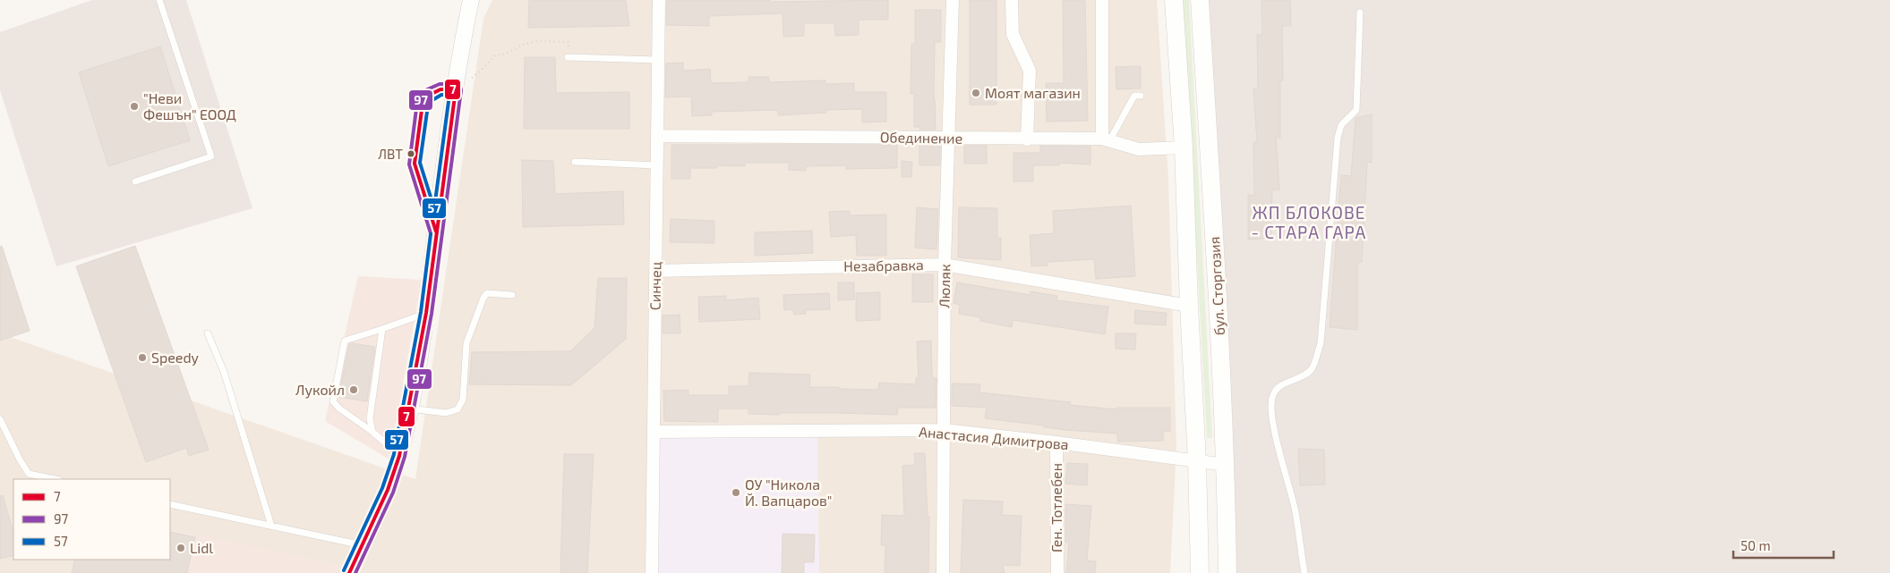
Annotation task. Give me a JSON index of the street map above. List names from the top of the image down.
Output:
{
  "streets": {
    "main road": ["бул. Сторгозия"],
    "street": [
      "Обединение",
      "Незабравка",
      "Синчец",
      "Люляк",
      "Анастасия Димитрова",
      "Ген. Тотлебен"
    ]
  },
  "crossings": [
    ["Обединение", "Синчец"],
    ["Обединение", "Люляк"],
    ["Обединение", "бул. Сторгозия"],
    ["Незабравка", "Синчец"],
    ["Незабравка", "Люляк"],
    ["Незабравка", "бул. Сторгозия"],
    ["Синчец", "Анастасия Димитрова"],
    ["Люляк", "Анастасия Димитрова"],
    ["бул. Сторгозия", "Анастасия Димитрова"],
    ["Анастасия Димитрова", "Ген. Тотлебен"]
  ],
  "districts": ["ЖП БЛОКОВЕ - СТАРА ГАРА"],
  "places": [
    "Моят магазин",
    "\"Неви Фешън\" ЕООД",
    "ЛВТ",
    "Speedy",
    "Лукойл",
    "ОУ \"Никола Й. Вапцаров\"",
    "Lidl"
  ],
  "lines": ["transit line 97", "transit line 7", "transit line 57"],
  "legend": ["7", "97", "57"],
  "scale_bar": "50 m"
}
